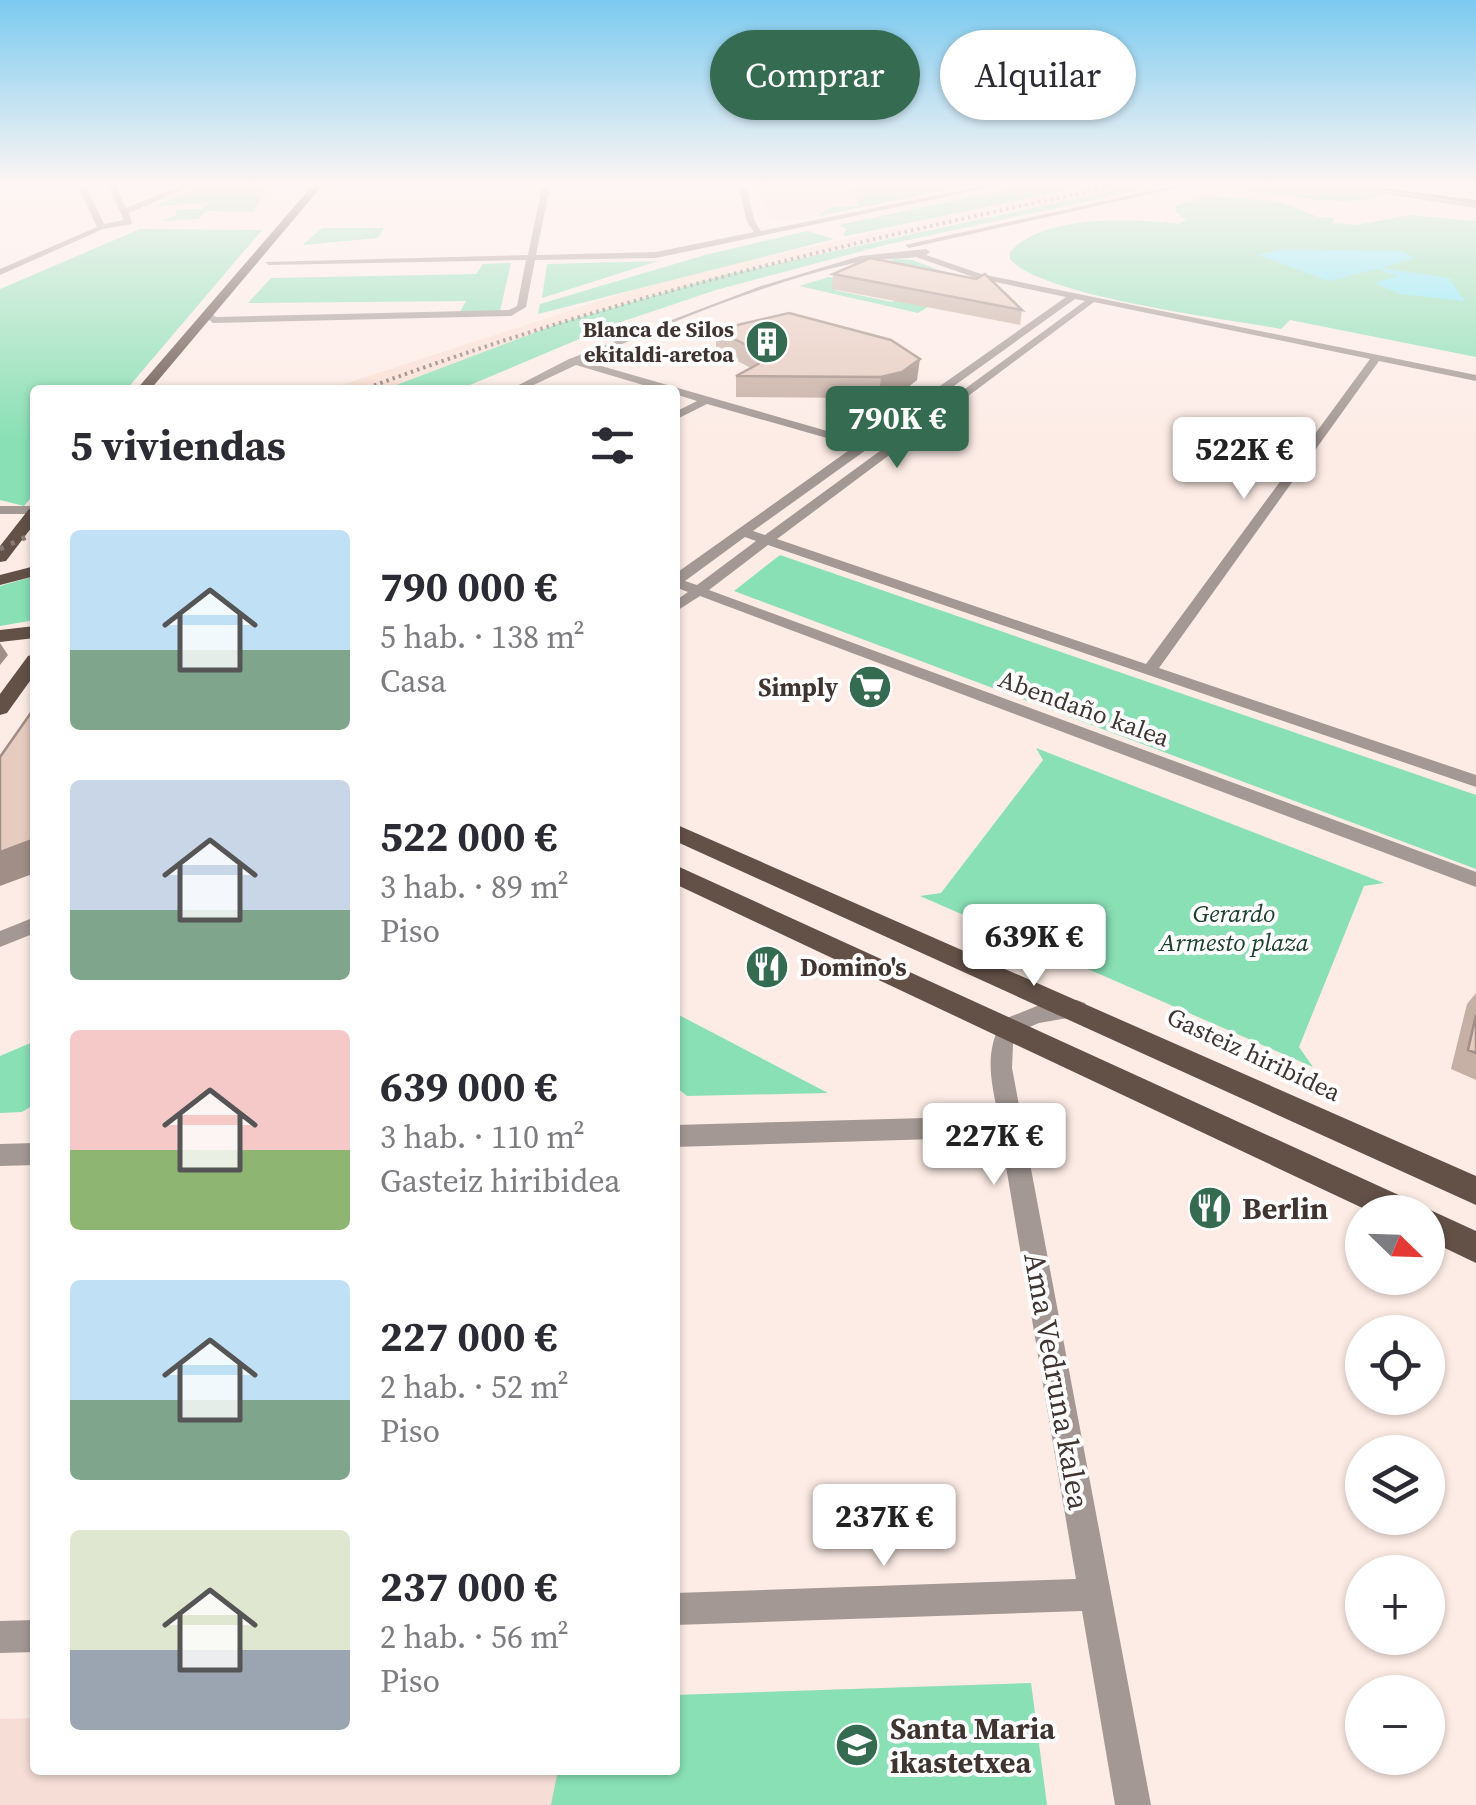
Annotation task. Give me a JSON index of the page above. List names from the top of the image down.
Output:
{
  "streets": {
    "main road": ["Gasteiz hiribidea"],
    "street": ["Abendaño kalea", "Ama Vedruna kalea"]
  },
  "parks": ["Gerardo Armesto plaza"],
  "places": {
    "building": ["Blanca de Silos ekitaldi-aretoa"],
    "supermarket": ["Simply"],
    "restaurant": ["Domino's", "Berlin"],
    "school or university": ["Santa Maria ikastetxea"]
  },
  "north": "bottom right",
  "page": {
    "chip": ["Comprar", "Alquilar"],
    "heading": "5 viviendas",
    "price": [
      "790K €",
      "522K €",
      "639K €",
      "227K €",
      "237K €"
    ],
    "list": [
      {
        "name": "790 000 €",
        "note": "5 hab. · 138 m² · Casa"
      },
      {
        "name": "522 000 €",
        "note": "3 hab. · 89 m² · Piso"
      },
      {
        "name": "639 000 €",
        "note": "3 hab. · 110 m² · Gasteiz hiribidea"
      },
      {
        "name": "227 000 €",
        "note": "2 hab. · 52 m² · Piso"
      },
      {
        "name": "237 000 €",
        "note": "2 hab. · 56 m² · Piso"
      }
    ],
    "map_buttons": ["+", "−"]
  }
}
